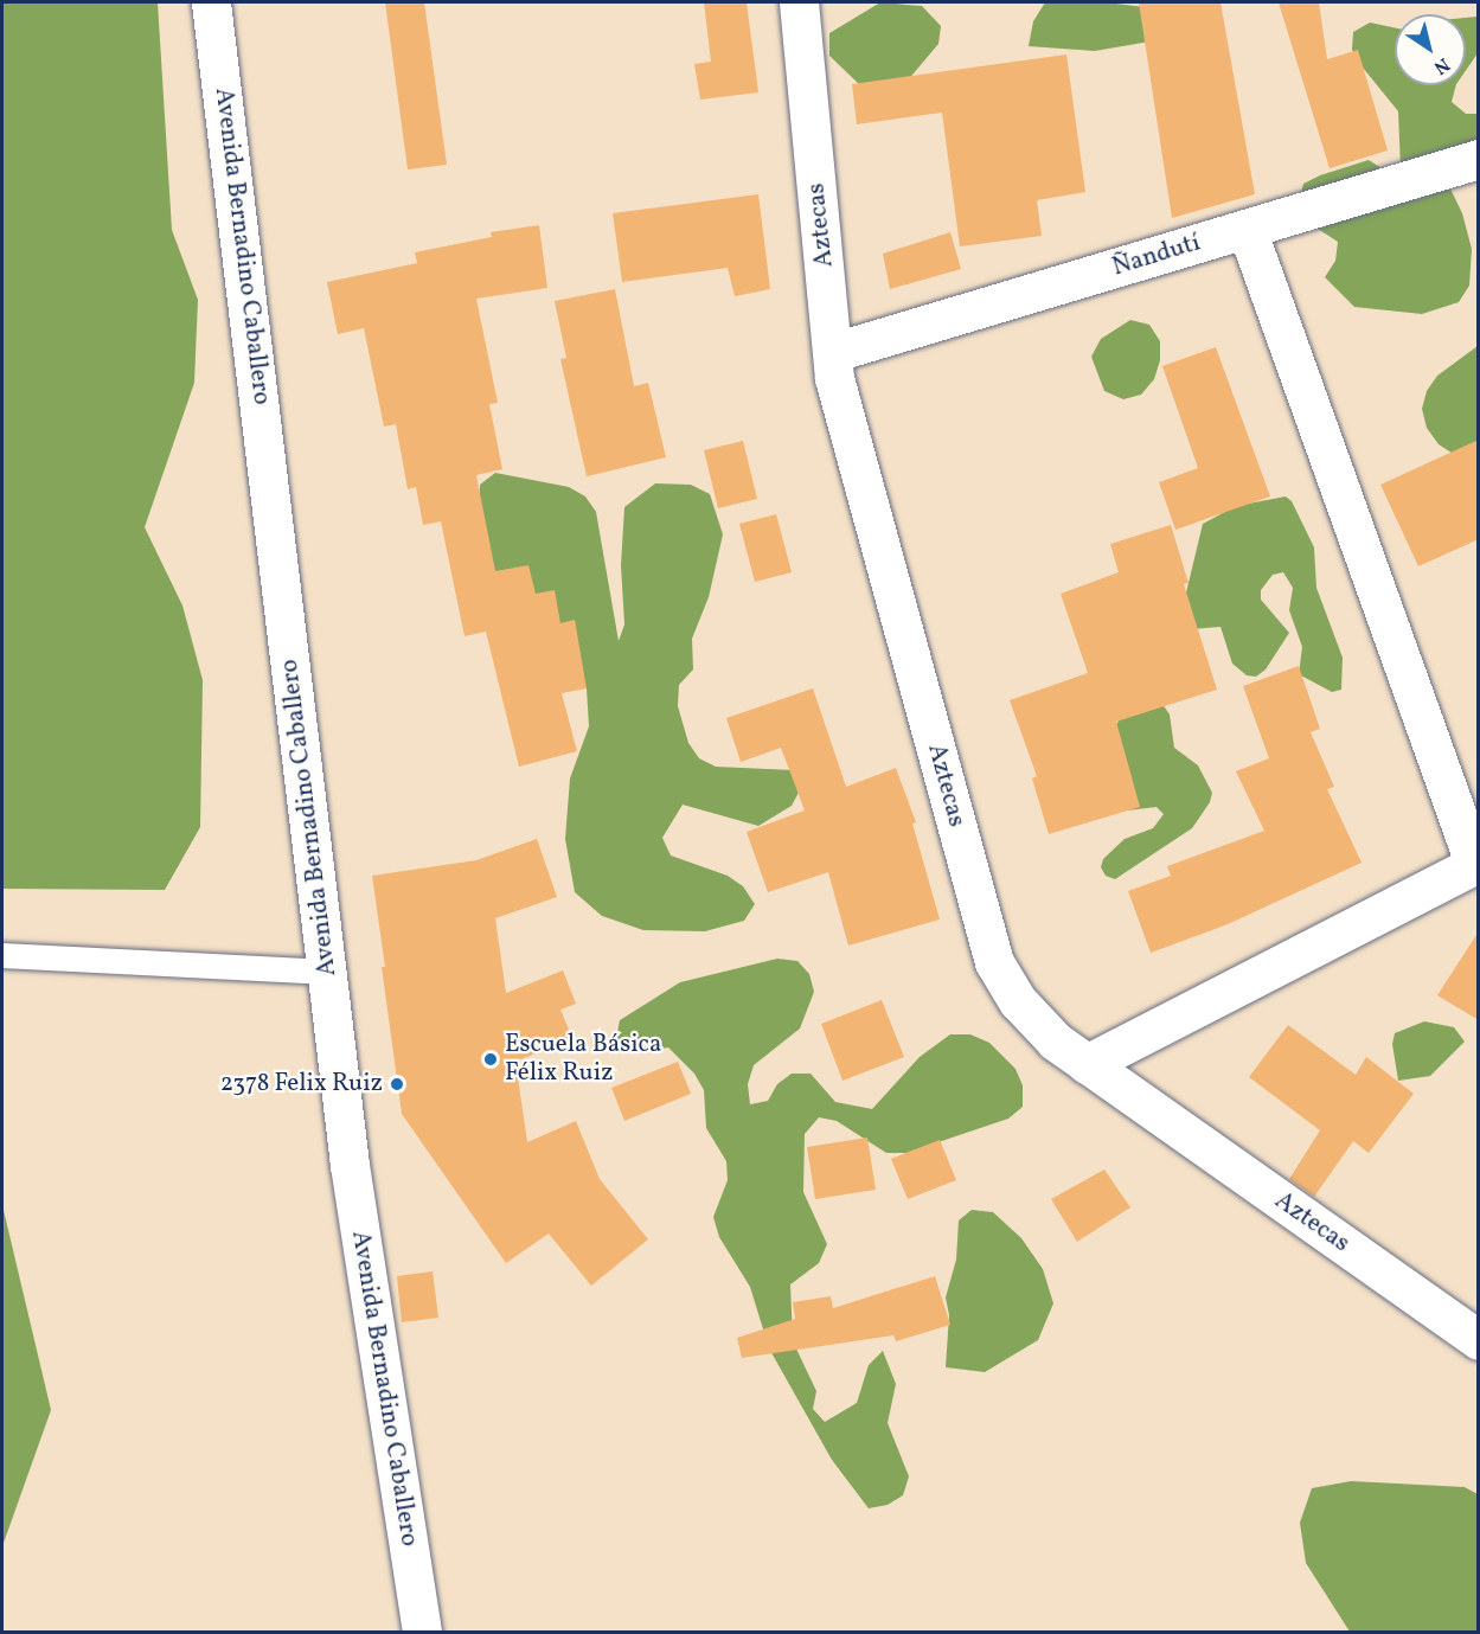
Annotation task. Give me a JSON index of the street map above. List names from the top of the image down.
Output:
{
  "streets": {
    "street": ["Aztecas", "Avenida Bernadino Caballero", "Ñandutí"]
  },
  "crossings": [
    ["Aztecas", "Ñandutí"]
  ],
  "places": ["Escuela Básica Félix Ruiz", "2378 Felix Ruiz"],
  "north": "bottom right"
}
